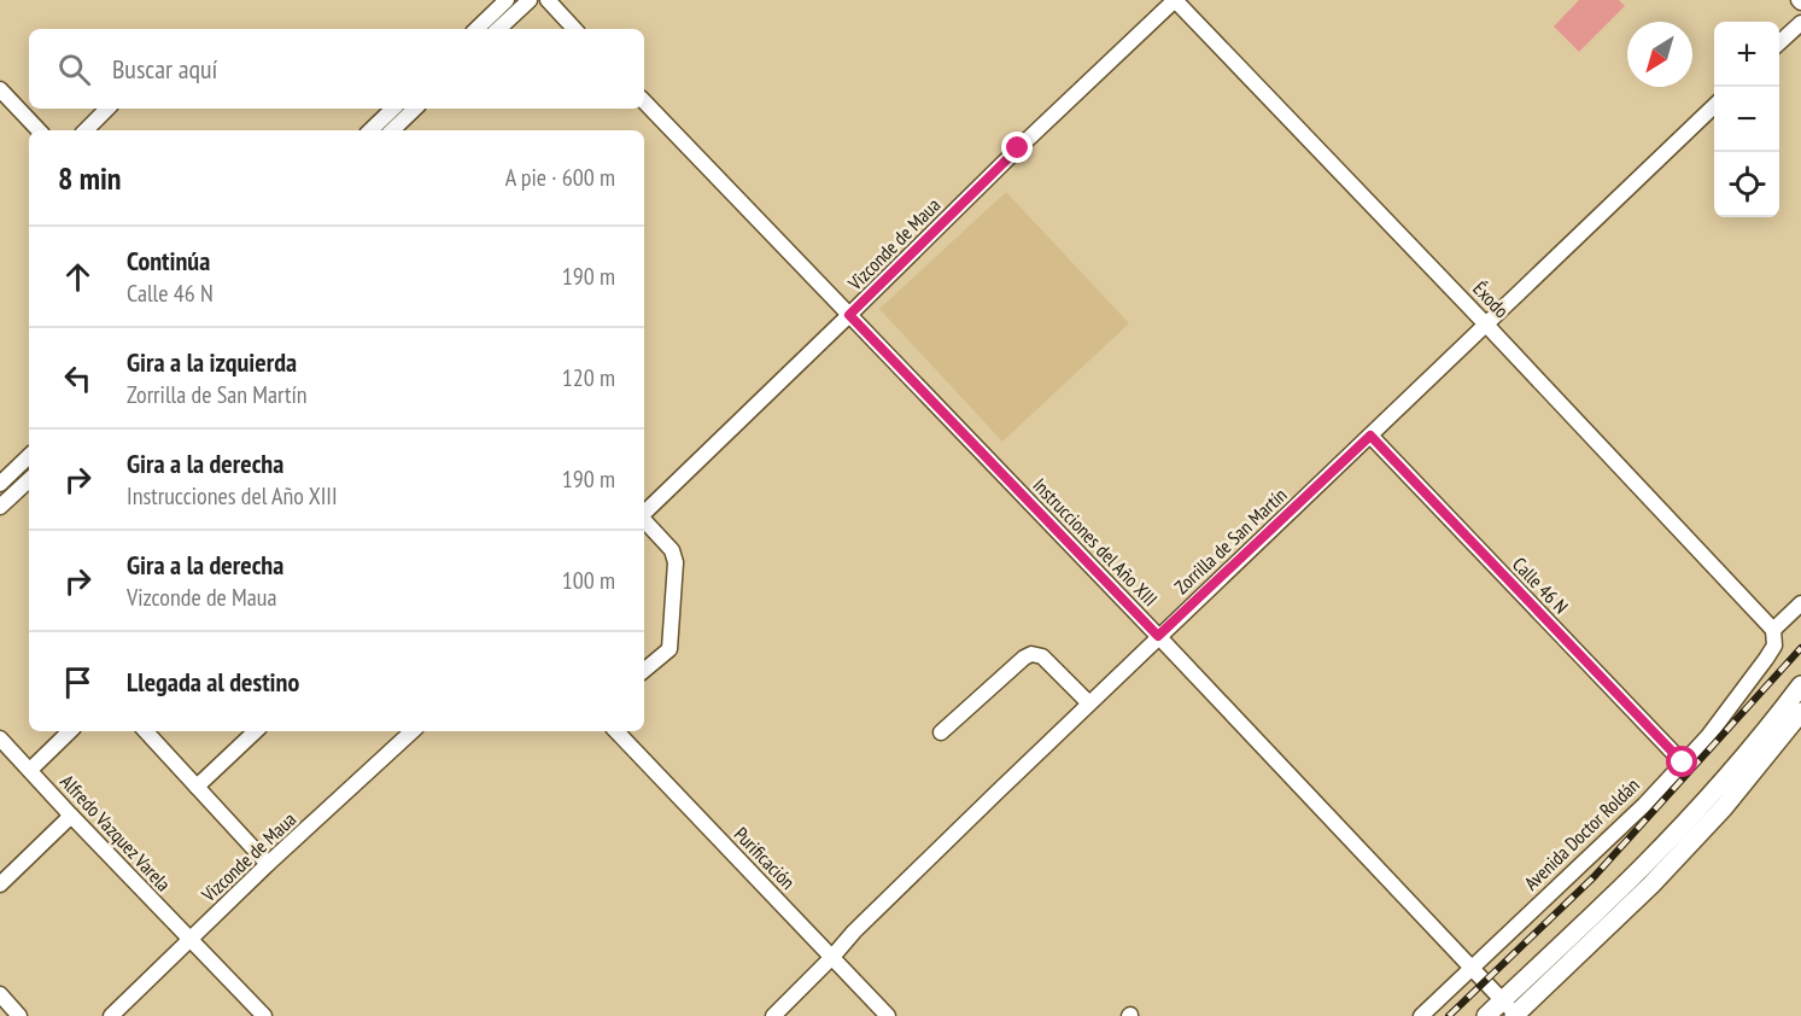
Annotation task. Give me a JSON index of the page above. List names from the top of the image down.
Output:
{
  "streets": {
    "street": [
      "Vizconde de Maua",
      "Éxodo",
      "Zorrilla de San Martín",
      "Instrucciones del Año XIII",
      "Calle 46 N",
      "Alfredo Vazquez Varela",
      "Avenida Doctor Roldán",
      "Purificación"
    ]
  },
  "crossings": [
    ["Vizconde de Maua", "Éxodo"],
    ["Vizconde de Maua", "Instrucciones del Año XIII"],
    ["Vizconde de Maua", "Alfredo Vazquez Varela"],
    ["Éxodo", "Zorrilla de San Martín"],
    ["Éxodo", "Avenida Doctor Roldán"],
    ["Zorrilla de San Martín", "Instrucciones del Año XIII"],
    ["Zorrilla de San Martín", "Calle 46 N"],
    ["Zorrilla de San Martín", "Purificación"],
    ["Instrucciones del Año XIII", "Avenida Doctor Roldán"],
    ["Calle 46 N", "Avenida Doctor Roldán"]
  ],
  "north": "bottom left",
  "page": {
    "map_buttons": ["+", "−"],
    "search": "Buscar aquí",
    "heading": ["8 min", "A pie · 600 m"],
    "list": [
      ["Continúa", "Calle 46 N", "190 m"],
      ["Gira a la izquierda", "Zorrilla de San Martín", "120 m"],
      ["Gira a la derecha", "Instrucciones del Año XIII", "190 m"],
      ["Gira a la derecha", "Vizconde de Maua", "100 m"],
      "Llegada al destino"
    ]
  }
}
